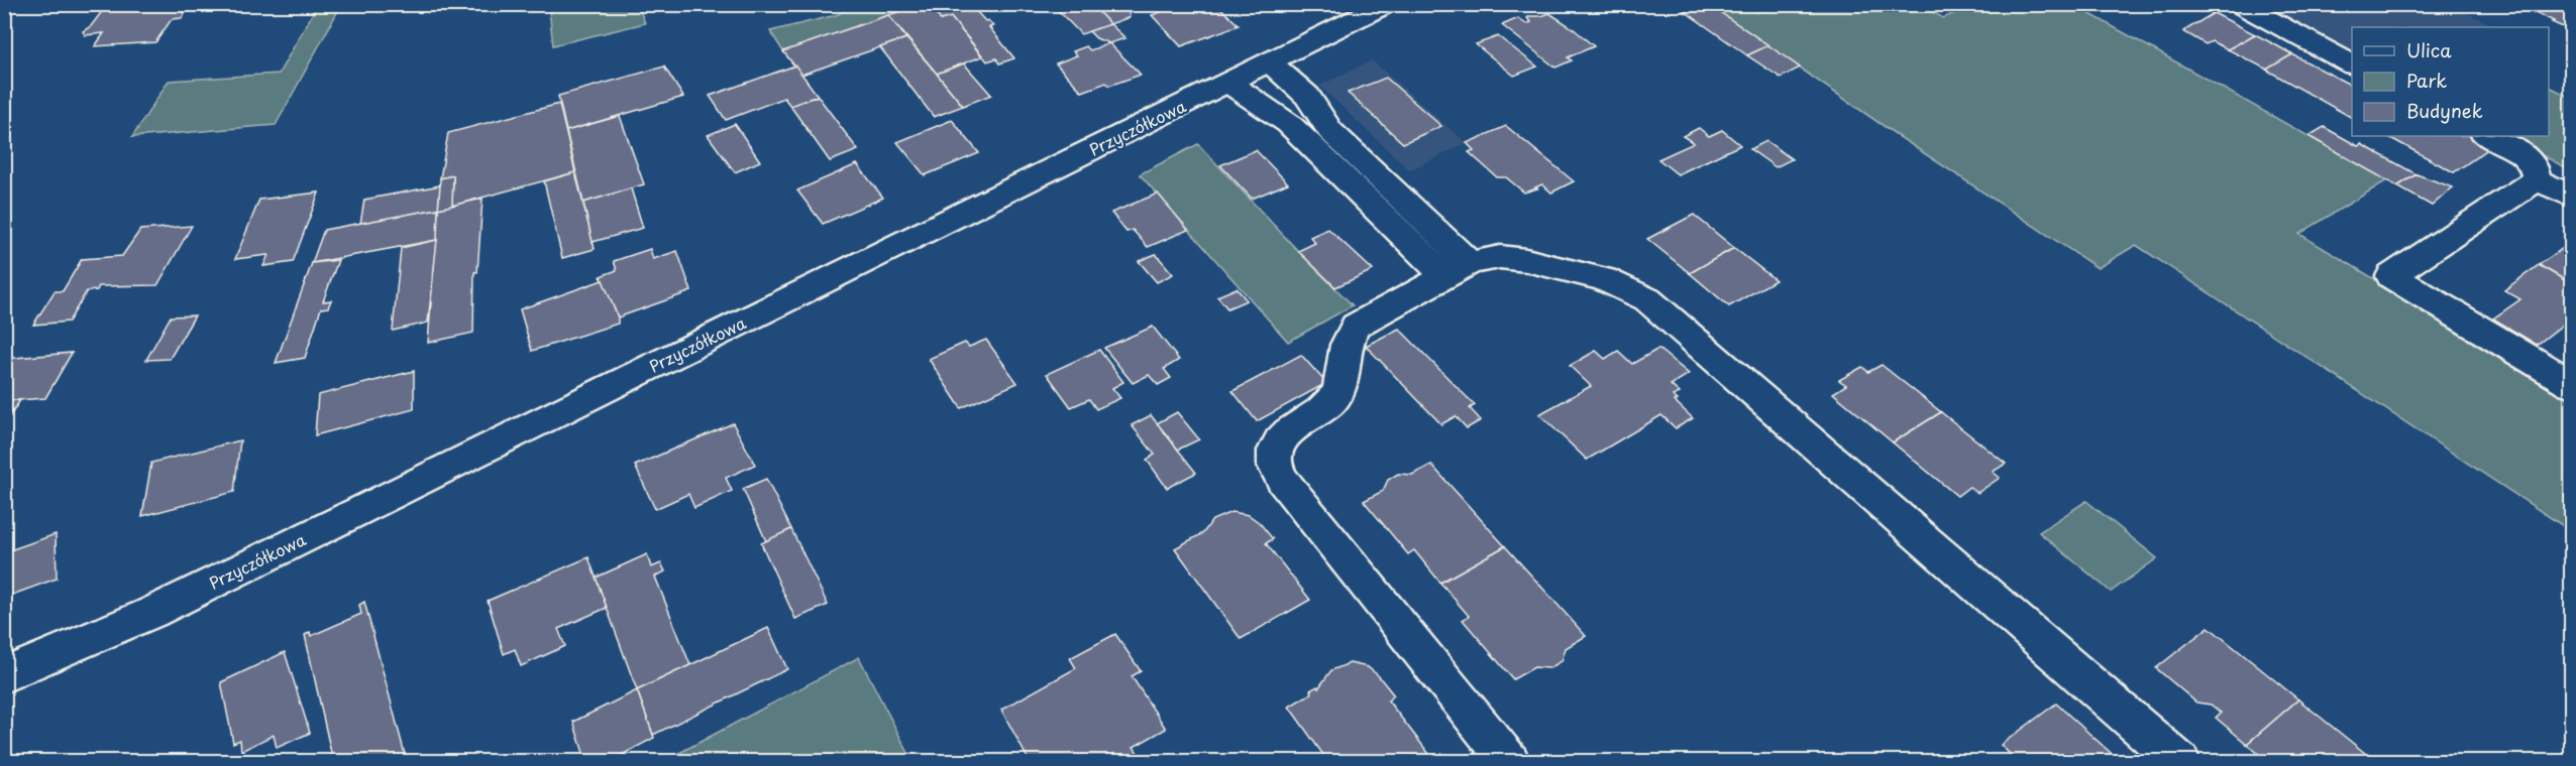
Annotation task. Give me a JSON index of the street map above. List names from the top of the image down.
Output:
{
  "streets": {
    "street": ["Przyczółkowa"]
  },
  "legend": ["Ulica", "Park", "Budynek"]
}
